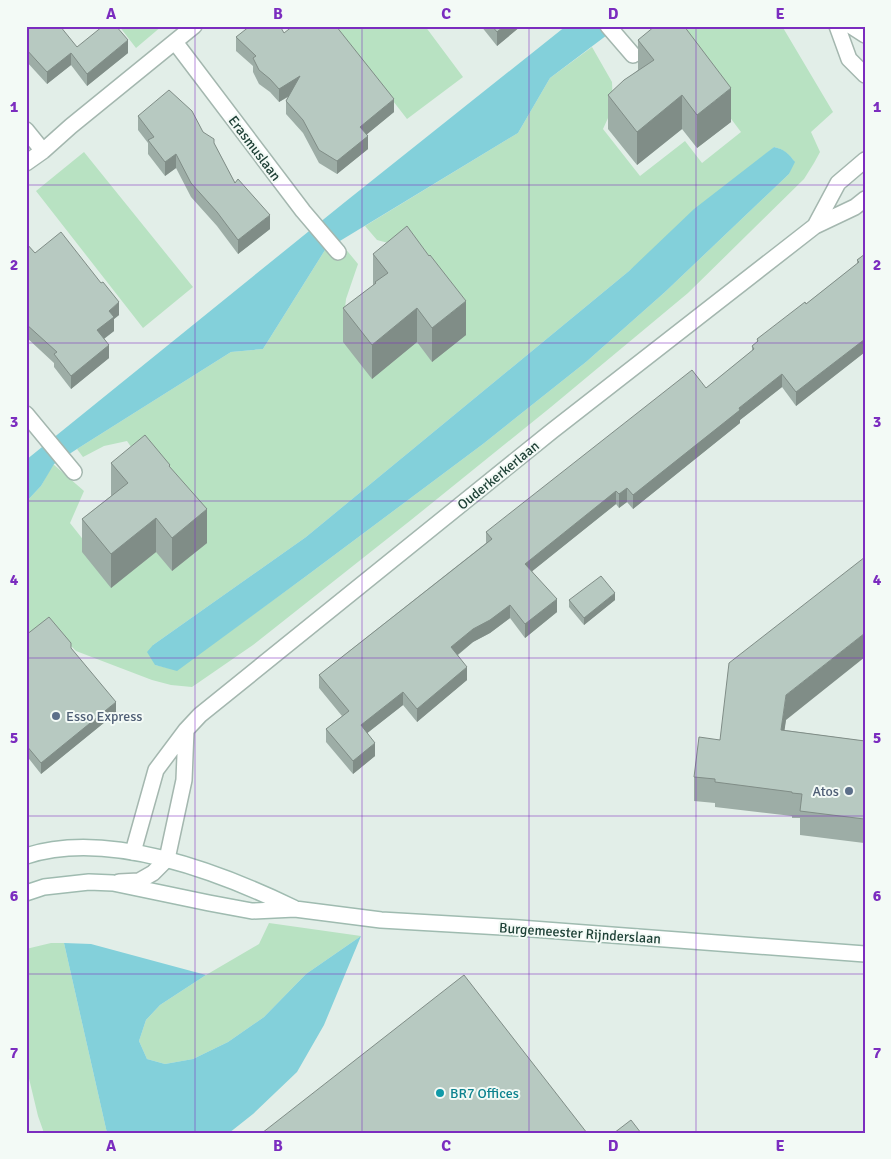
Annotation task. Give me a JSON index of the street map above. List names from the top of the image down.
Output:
{
  "streets": {
    "street": ["Erasmuslaan", "Ouderkerkerlaan", "Burgemeester Rijnderslaan"]
  },
  "crossings": [
    ["Ouderkerkerlaan", "Burgemeester Rijnderslaan"]
  ],
  "places": ["Esso Express", "Atos", "BR7 Offices"],
  "grid": {
    "columns": [
      "A",
      "B",
      "C",
      "D",
      "E"
    ],
    "rows": [
      "1",
      "2",
      "3",
      "4",
      "5",
      "6",
      "7"
    ]
  }
}
